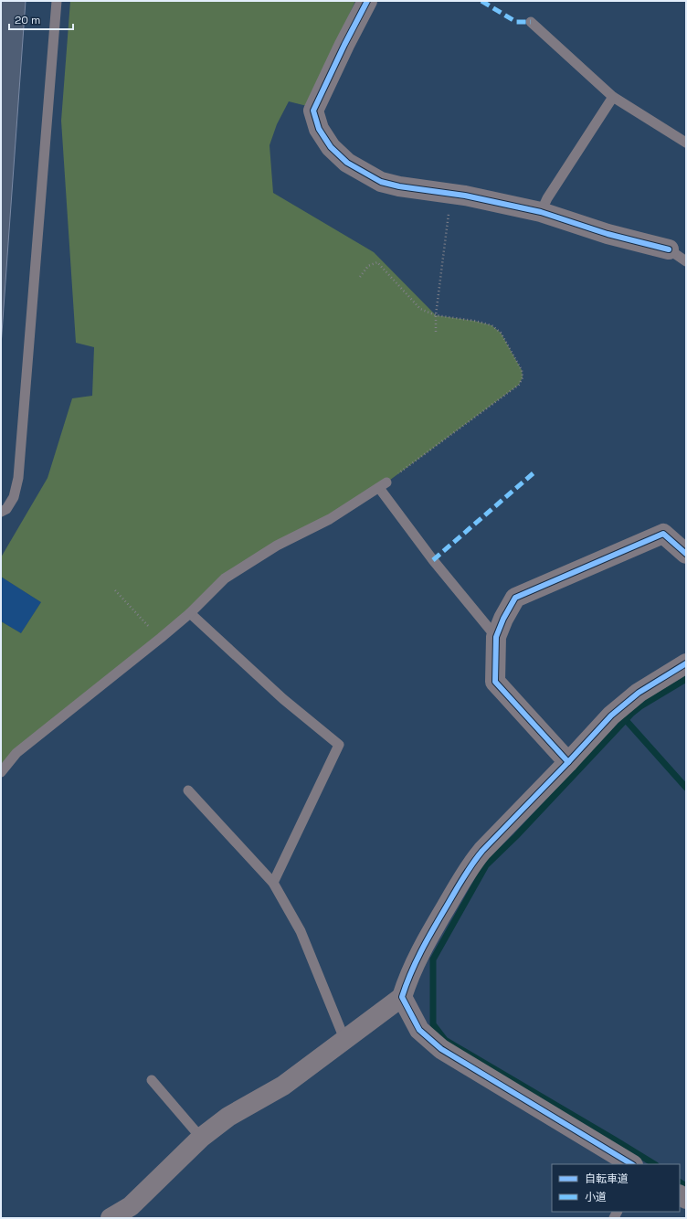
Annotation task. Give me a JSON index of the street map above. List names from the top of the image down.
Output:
{
  "legend": ["自転車道", "小道"],
  "scale_bar": "20 m"
}
